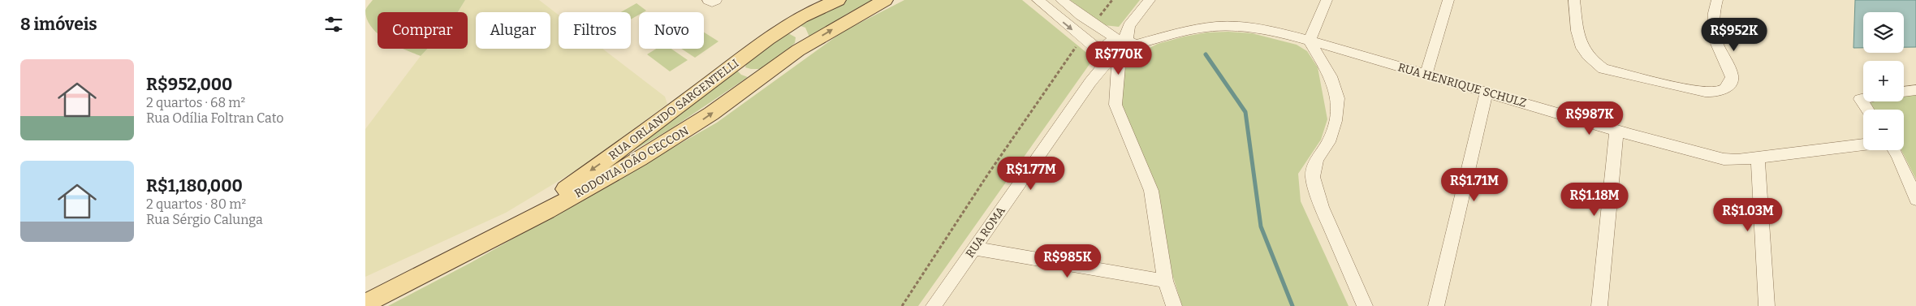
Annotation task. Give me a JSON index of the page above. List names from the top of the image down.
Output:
{
  "streets": {
    "main road": ["RUA ORLANDO SARGENTELLI", "RODOVIA JOÃO CECCON"],
    "street": ["RUA HENRIQUE SCHULZ", "RUA ROMA"]
  },
  "crossings": [
    ["RUA HENRIQUE SCHULZ", "RUA ROMA"],
    ["RUA ORLANDO SARGENTELLI", "RODOVIA JOÃO CECCON"]
  ],
  "one_way": ["RUA ORLANDO SARGENTELLI", "RODOVIA JOÃO CECCON"],
  "page": {
    "heading": "8 imóveis",
    "map_buttons": ["+", "−"],
    "chip": [
      "Comprar",
      "Alugar",
      "Filtros",
      "Novo"
    ],
    "price": [
      "R$952K",
      "R$770K",
      "R$987K",
      "R$1.77M",
      "R$1.71M",
      "R$1.18M",
      "R$1.03M",
      "R$985K"
    ],
    "list": [
      {
        "name": "R$952,000",
        "note": "2 quartos · 68 m² · Rua Odília Foltran Cato"
      },
      {
        "name": "R$1,180,000",
        "note": "2 quartos · 80 m² · Rua Sérgio Calunga"
      }
    ]
  }
}
